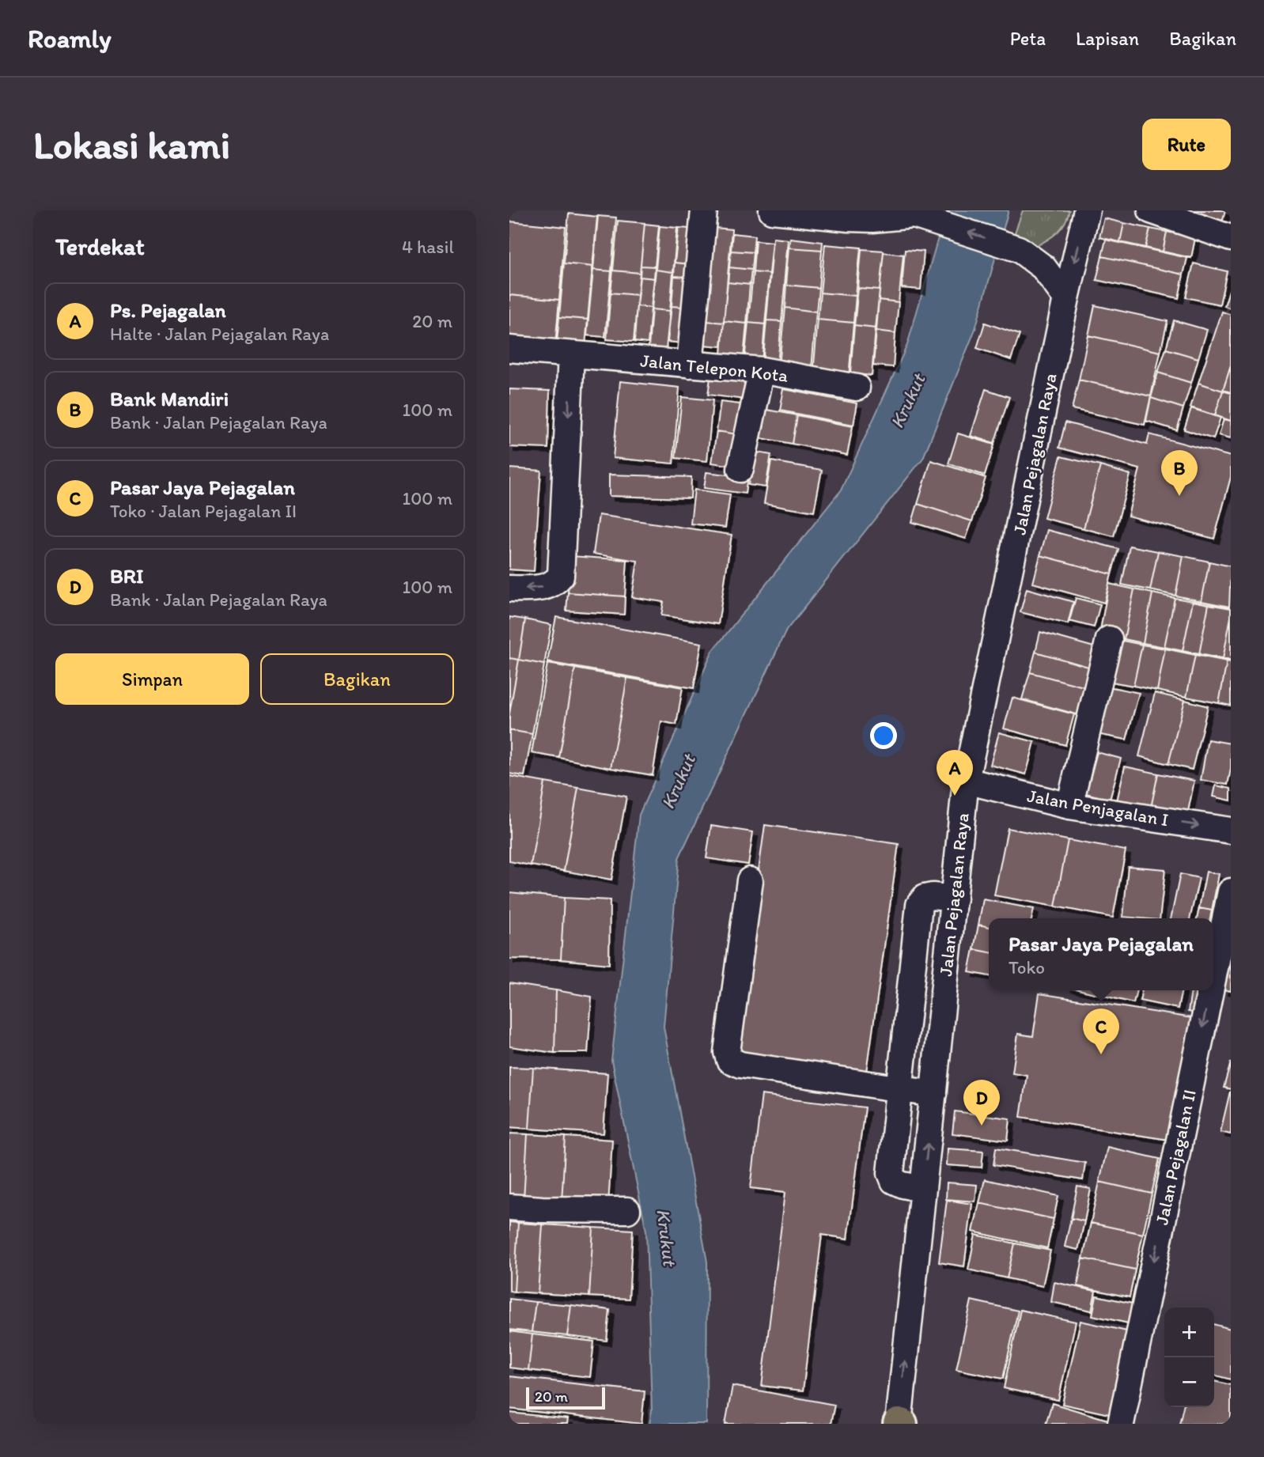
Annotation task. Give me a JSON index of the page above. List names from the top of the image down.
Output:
{
  "streets": {
    "street": [
      "Jalan Telepon Kota",
      "Jalan Pejagalan Raya",
      "Jalan Penjagalan I",
      "Jalan Pejagalan II"
    ]
  },
  "crossings": [
    ["Jalan Pejagalan Raya", "Jalan Penjagalan I"]
  ],
  "one_way": ["Jalan Penjagalan I", "Jalan Pejagalan II"],
  "water": ["Krukut"],
  "scale_bar": "20 m",
  "page": {
    "header": "Roamly",
    "nav": ["Peta", "Lapisan", "Bagikan"],
    "buttons": [
      "Rute",
      ["Simpan", "Bagikan"]
    ],
    "title": "Lokasi kami",
    "heading": ["Terdekat", "4 hasil"],
    "list": [
      {
        "mark": "A",
        "name": "Ps. Pejagalan",
        "note": "Halte · Jalan Pejagalan Raya",
        "value": "20 m"
      },
      {
        "mark": "B",
        "name": "Bank Mandiri",
        "note": "Bank · Jalan Pejagalan Raya",
        "value": "100 m"
      },
      {
        "mark": "C",
        "name": "Pasar Jaya Pejagalan",
        "note": "Toko · Jalan Pejagalan II",
        "value": "100 m"
      },
      {
        "mark": "D",
        "name": "BRI",
        "note": "Bank · Jalan Pejagalan Raya",
        "value": "100 m"
      }
    ],
    "pins": [
      "B",
      "A",
      "C",
      "D"
    ],
    "popup": ["Pasar Jaya Pejagalan", "Toko"],
    "map_buttons": ["+", "−"],
    "scale": "20 m"
  }
}
